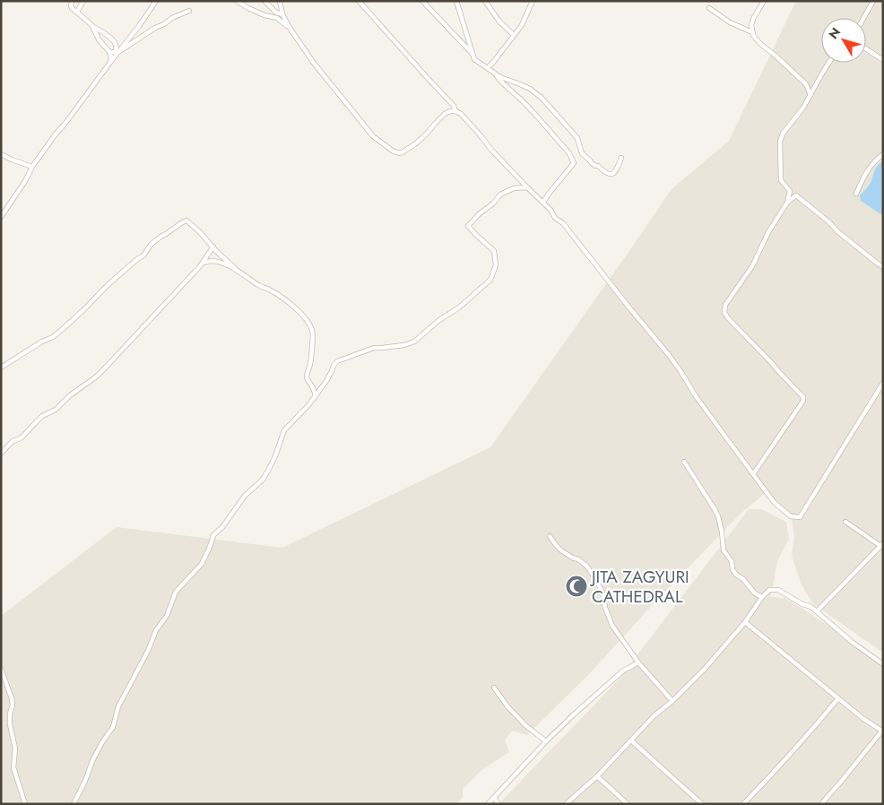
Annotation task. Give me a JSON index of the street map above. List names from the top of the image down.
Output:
{
  "places": {
    "mosque": ["JITA ZAGYURI CATHEDRAL"]
  },
  "north": "top left"
}
